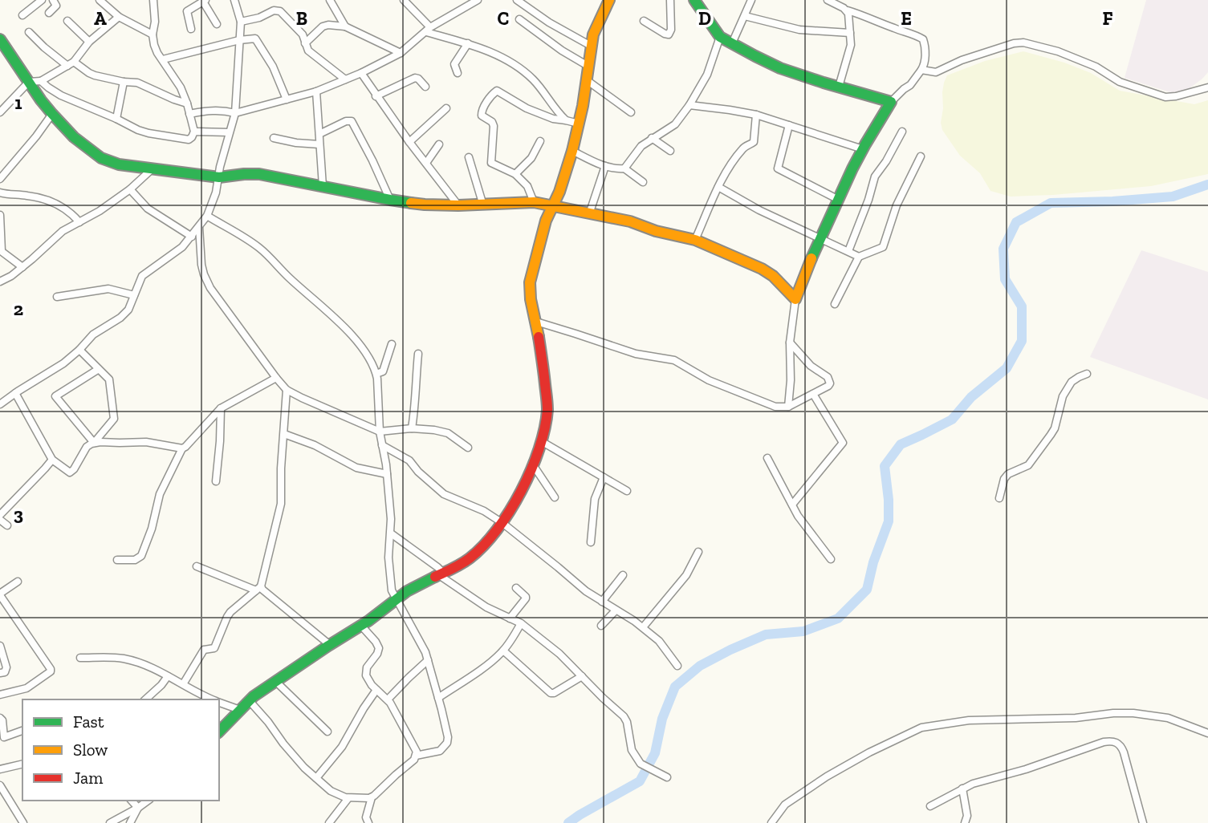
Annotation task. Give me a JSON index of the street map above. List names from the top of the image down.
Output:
{
  "legend": ["Fast", "Slow", "Jam"],
  "grid": {
    "columns": [
      "A",
      "B",
      "C",
      "D",
      "E",
      "F"
    ],
    "rows": ["1", "2", "3"]
  }
}
